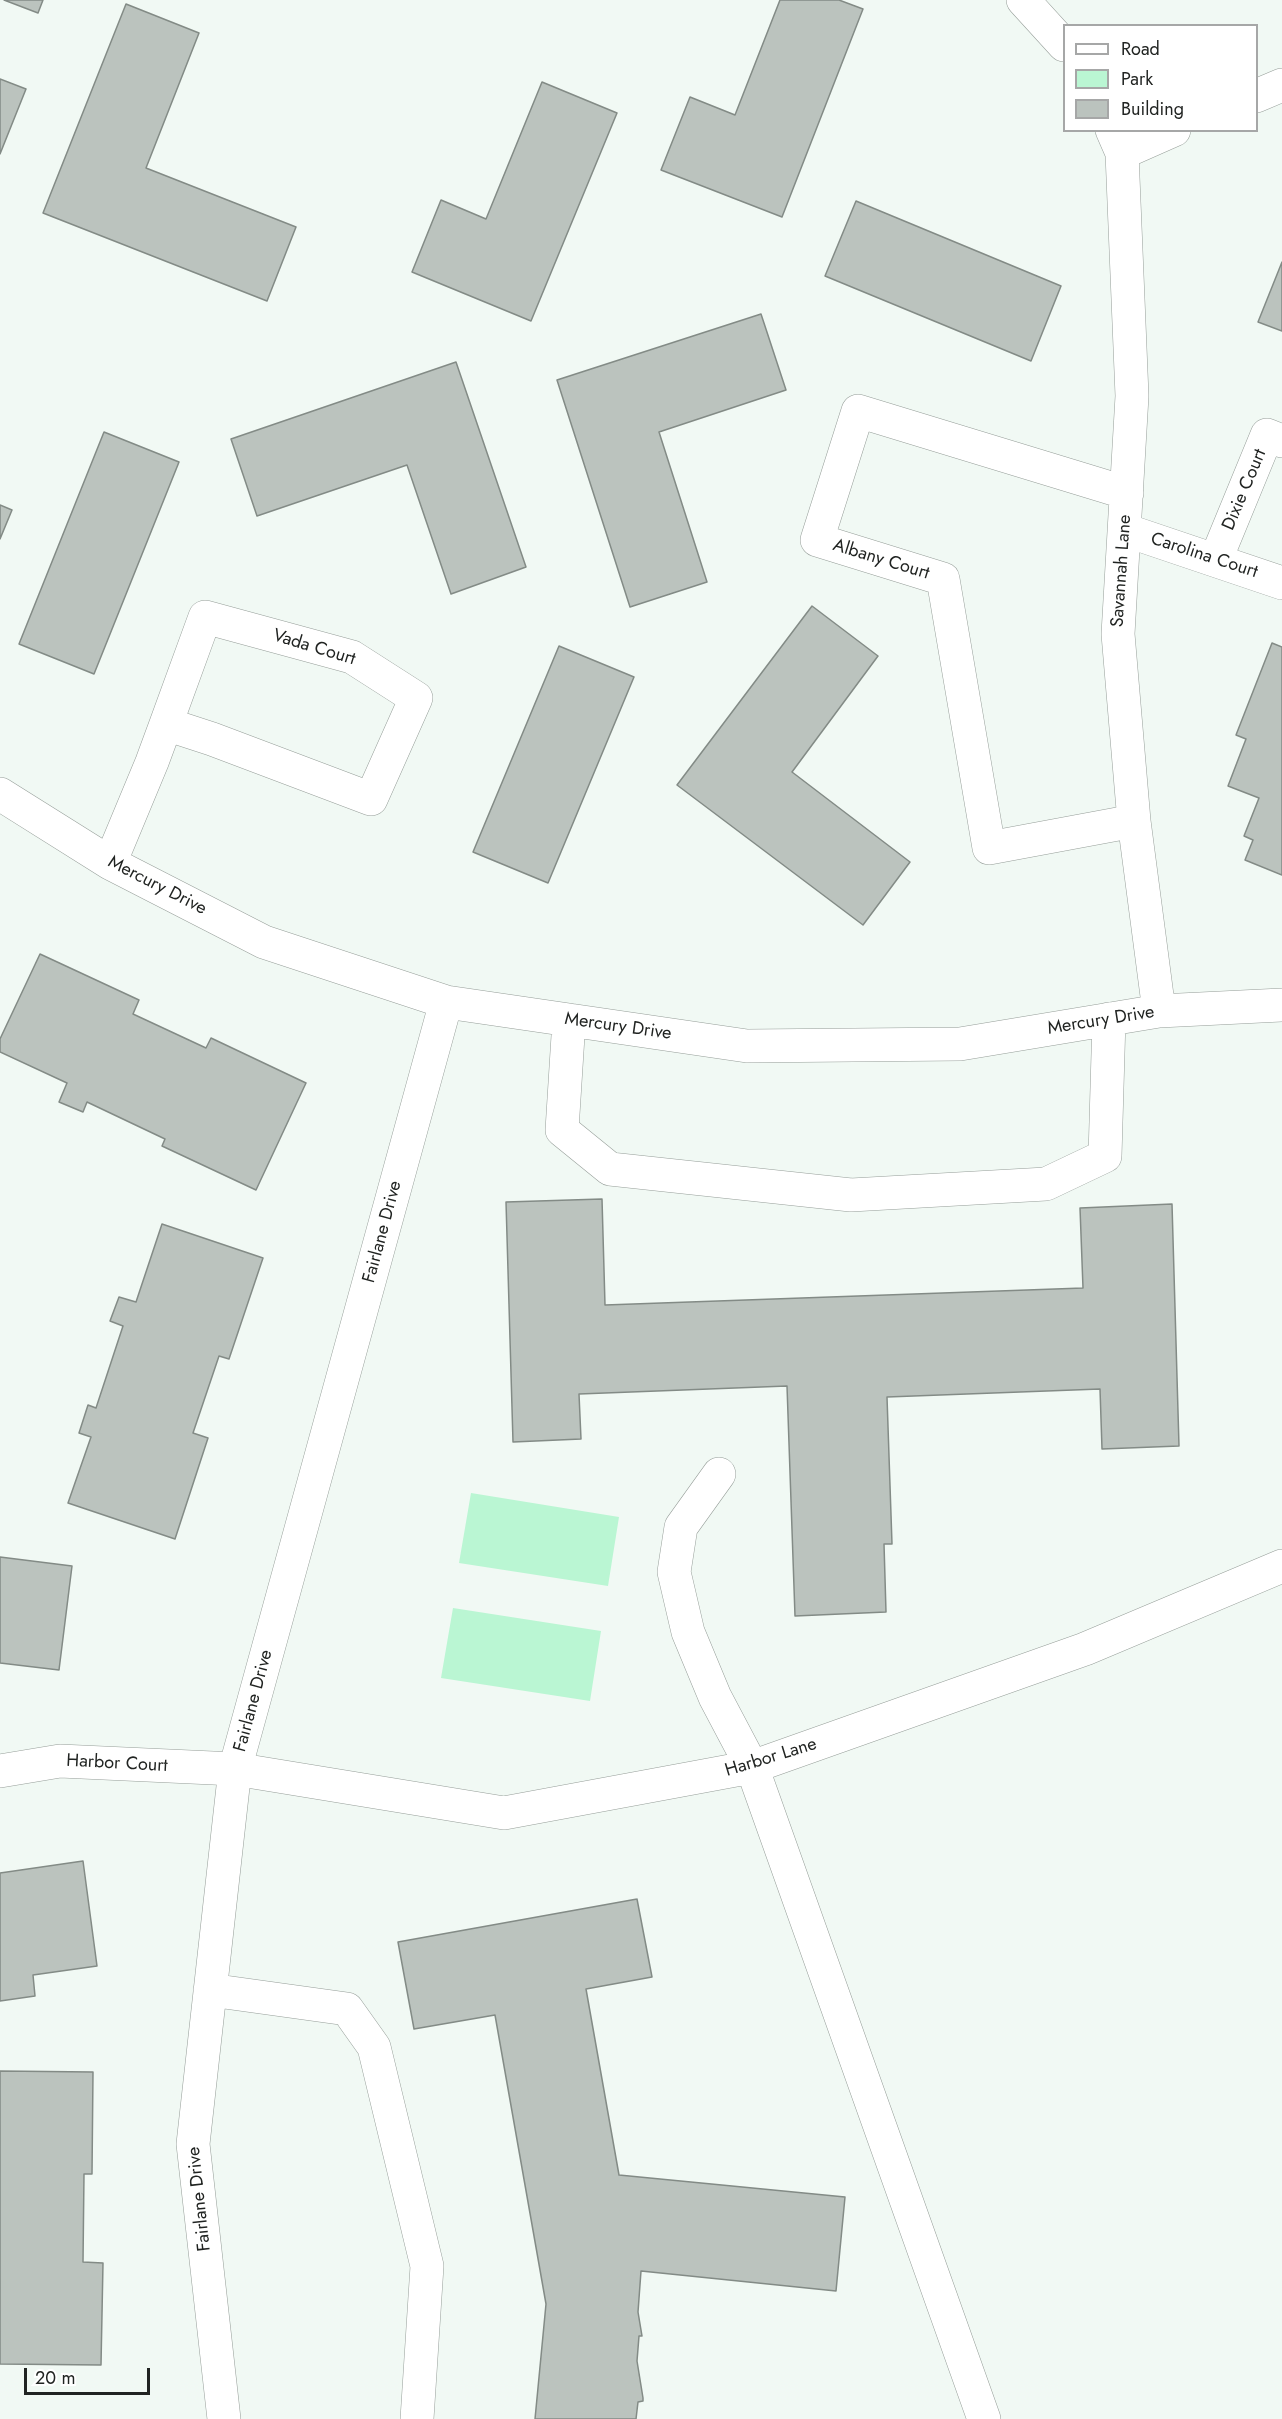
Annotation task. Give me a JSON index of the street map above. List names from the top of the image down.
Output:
{
  "streets": {
    "street": [
      "Dixie Court",
      "Carolina Court",
      "Albany Court",
      "Savannah Lane",
      "Vada Court",
      "Mercury Drive",
      "Fairlane Drive",
      "Harbor Lane",
      "Harbor Court"
    ]
  },
  "crossings": [
    ["Dixie Court", "Carolina Court"],
    ["Carolina Court", "Savannah Lane"],
    ["Albany Court", "Savannah Lane"],
    ["Savannah Lane", "Mercury Drive"],
    ["Vada Court", "Mercury Drive"],
    ["Mercury Drive", "Fairlane Drive"],
    ["Fairlane Drive", "Harbor Lane"],
    ["Fairlane Drive", "Harbor Court"],
    ["Harbor Lane", "Harbor Court"]
  ],
  "legend": ["Road", "Park", "Building"],
  "scale_bar": "20 m"
}
